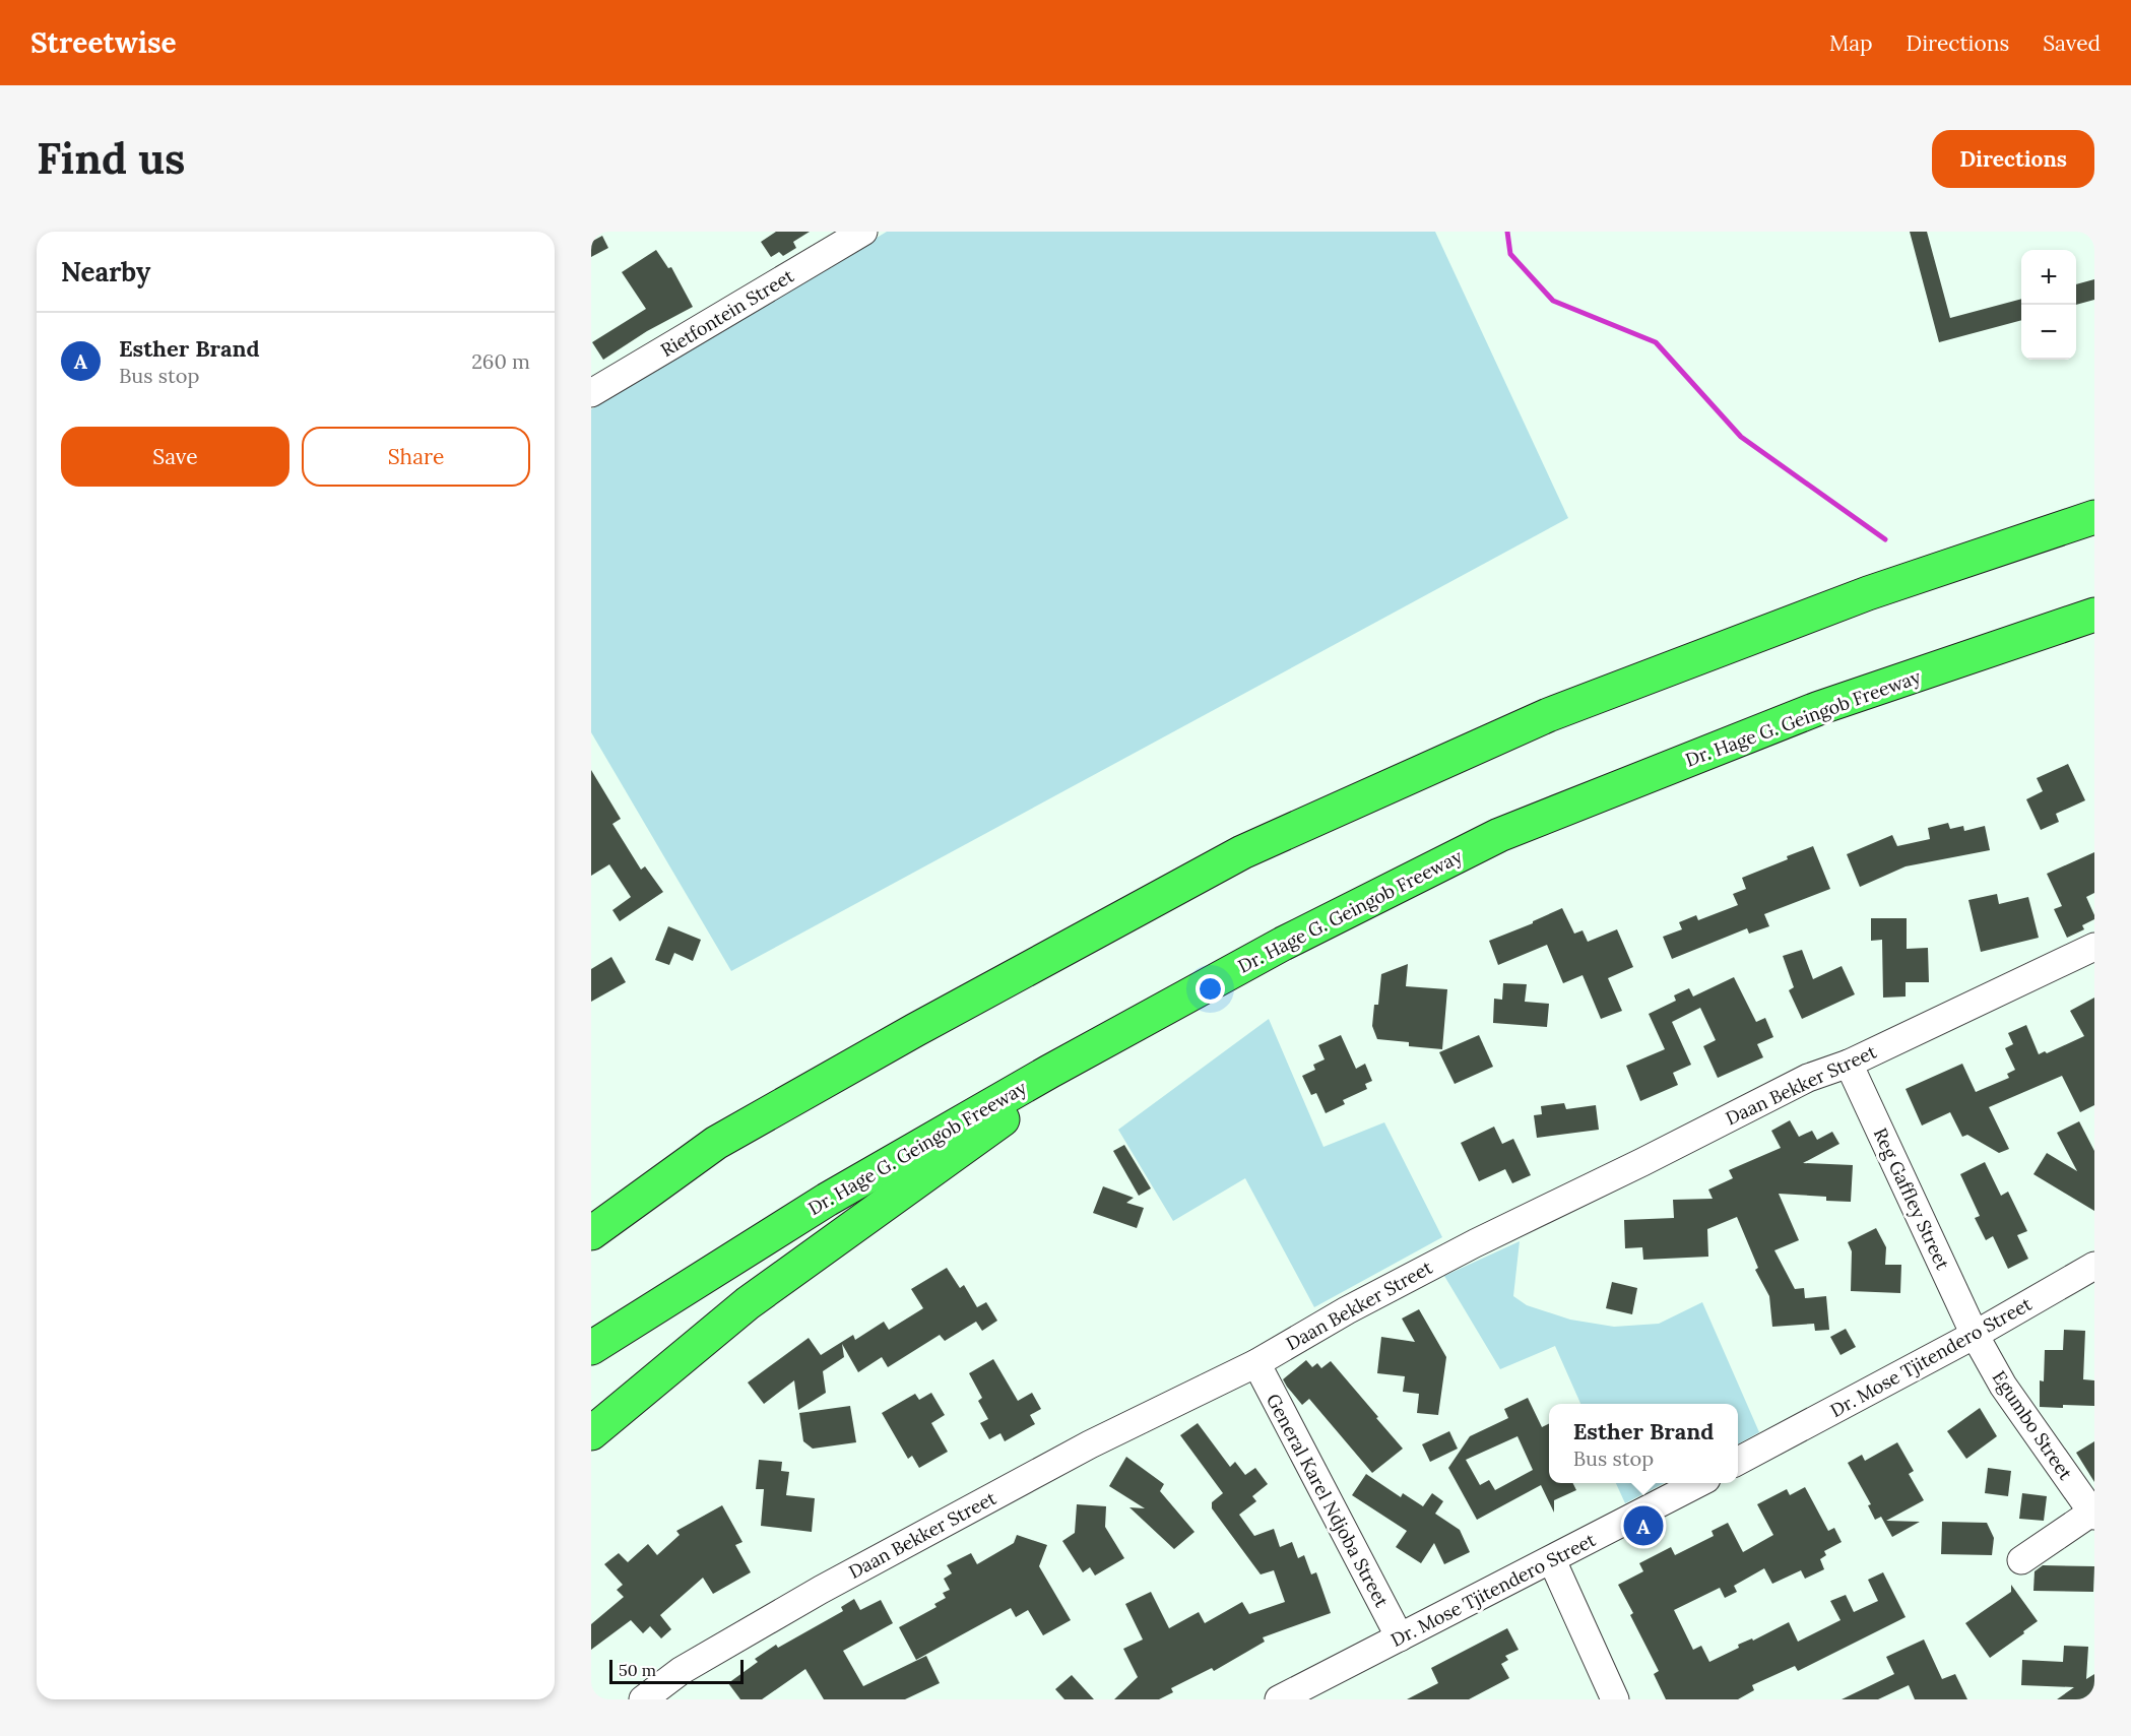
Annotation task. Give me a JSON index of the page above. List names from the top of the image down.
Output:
{
  "streets": {
    "highway": ["Dr. Hage G. Geingob Freeway"],
    "street": [
      "Rietfontein Street",
      "Daan Bekker Street",
      "Reg Gaffley Street",
      "Dr. Mose Tjitendero Street",
      "Egumbo Street",
      "General Karel Ndjoba Street"
    ]
  },
  "crossings": [
    ["Daan Bekker Street", "Reg Gaffley Street"],
    ["Daan Bekker Street", "General Karel Ndjoba Street"],
    ["Reg Gaffley Street", "Dr. Mose Tjitendero Street"],
    ["Reg Gaffley Street", "Egumbo Street"],
    ["Dr. Mose Tjitendero Street", "Egumbo Street"],
    ["Dr. Mose Tjitendero Street", "General Karel Ndjoba Street"]
  ],
  "scale_bar": "50 m",
  "page": {
    "header": "Streetwise",
    "nav": ["Map", "Directions", "Saved"],
    "buttons": [
      "Directions",
      ["Save", "Share"]
    ],
    "title": "Find us",
    "heading": "Nearby",
    "map_buttons": ["+", "−"],
    "list": [
      {
        "mark": "A",
        "name": "Esther Brand",
        "note": "Bus stop",
        "value": "260 m"
      }
    ],
    "popup": ["Esther Brand", "Bus stop"],
    "pins": "A",
    "scale": "50 m"
  }
}
